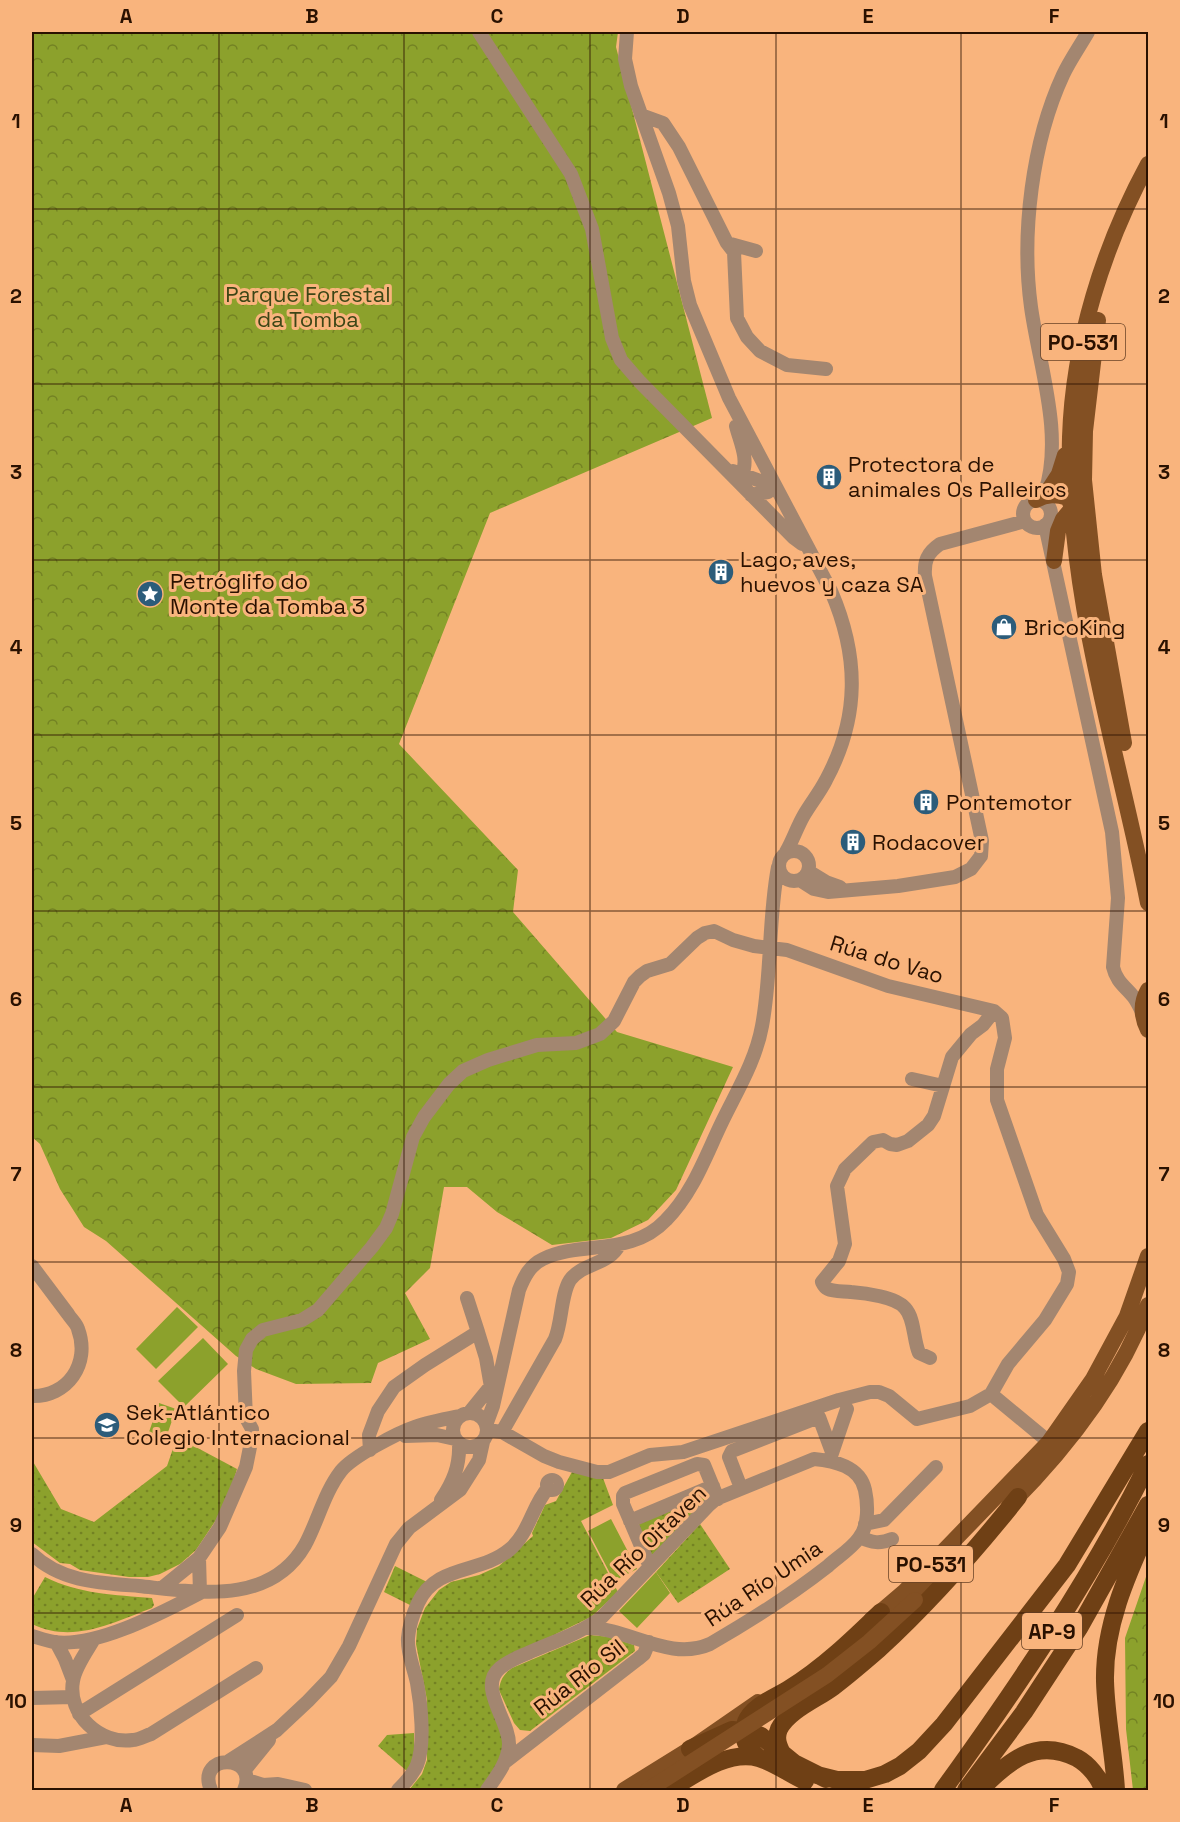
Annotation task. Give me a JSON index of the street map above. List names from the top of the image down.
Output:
{
  "streets": {
    "highway": ["AP-9"],
    "main road": ["PO-531"],
    "street": [
      "Rúa do Vao",
      "Rúa Río Oitaven",
      "Rúa Río Umia",
      "Rúa Río Sil"
    ]
  },
  "crossings": [
    ["Rúa Río Oitaven", "Rúa Río Umia"],
    ["Rúa Río Oitaven", "Rúa Río Sil"],
    ["Rúa Río Umia", "Rúa Río Sil"]
  ],
  "parks": ["Parque Forestal da Tomba"],
  "places": {
    "building": [
      "Protectora de animales Os Palleiros",
      "Lago, aves, huevos y caza SA",
      "Pontemotor",
      "Rodacover"
    ],
    "place": ["Petróglifo do Monte da Tomba 3"],
    "shop": ["BricoKing"],
    "school or university": ["Sek-Atlántico Colegio Internacional"]
  },
  "grid": {
    "columns": [
      "A",
      "B",
      "C",
      "D",
      "E",
      "F"
    ],
    "rows": [
      "1",
      "2",
      "3",
      "4",
      "5",
      "6",
      "7",
      "8",
      "9",
      "10"
    ]
  }
}
